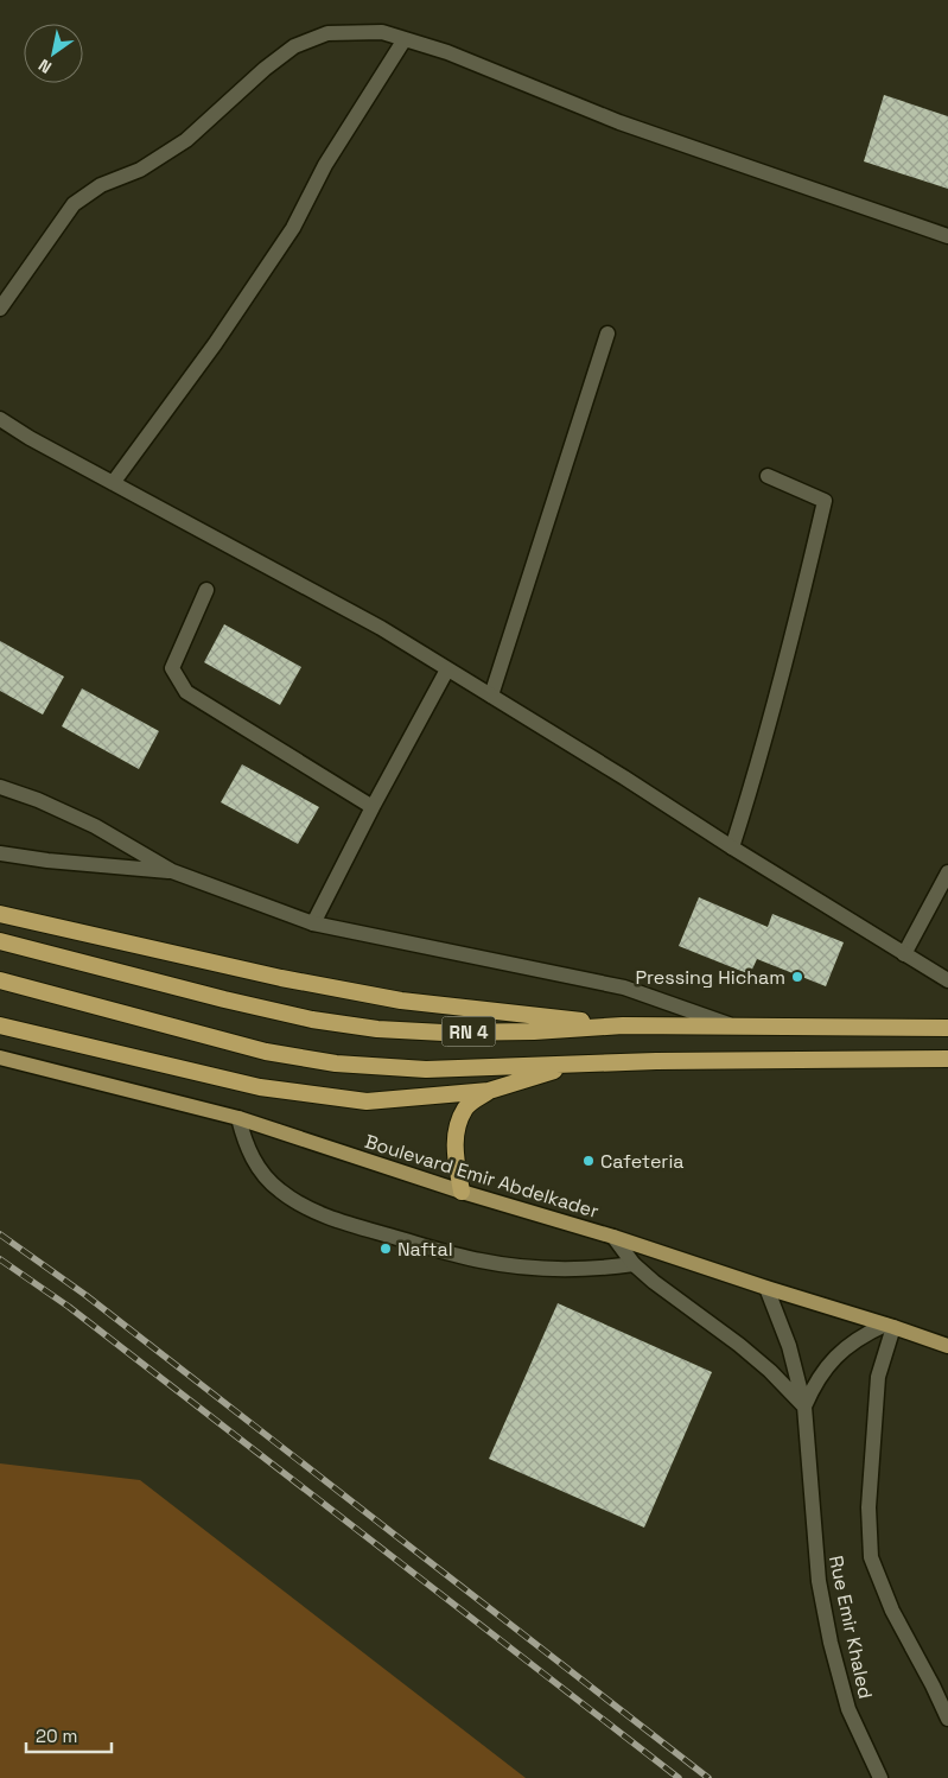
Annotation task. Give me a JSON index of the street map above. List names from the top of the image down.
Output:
{
  "streets": {
    "highway": ["RN 4"],
    "main road": ["Boulevard Emir Abdelkader"],
    "street": ["Rue Emir Khaled"]
  },
  "crossings": [
    ["Boulevard Emir Abdelkader", "Rue Emir Khaled"]
  ],
  "places": ["Pressing Hicham", "Cafeteria", "Naftal"],
  "scale_bar": "20 m",
  "north": "bottom left"
}
